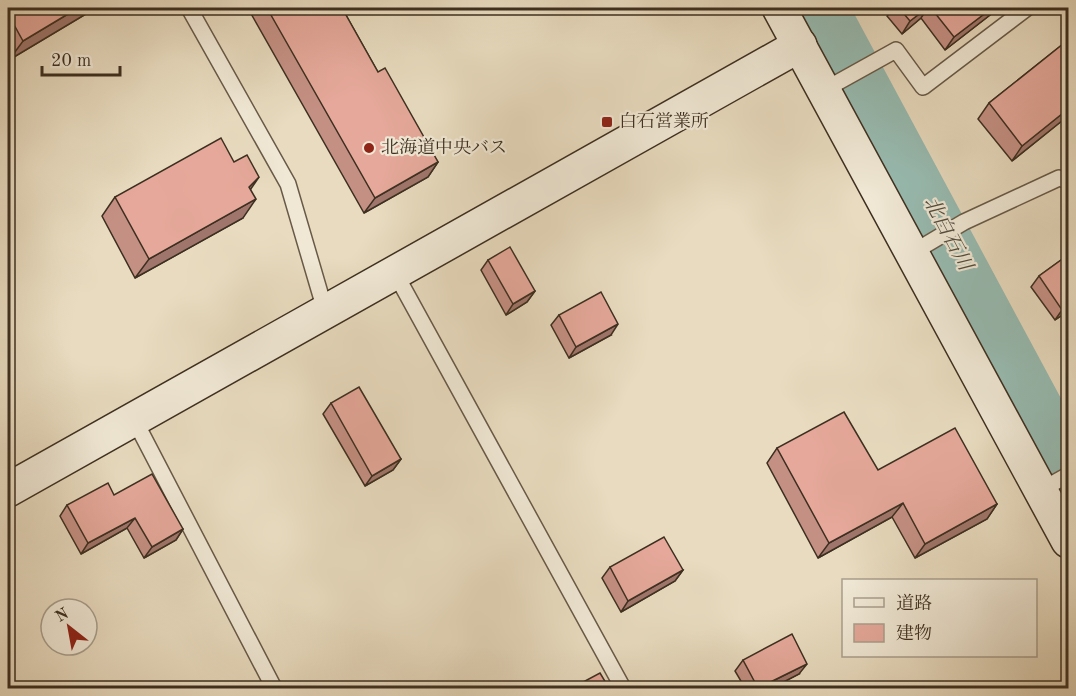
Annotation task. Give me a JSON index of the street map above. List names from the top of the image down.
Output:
{
  "water": ["北白石川"],
  "places": {
    "transit": ["白石営業所"],
    "other": ["北海道中央バス"]
  },
  "legend": ["道路", "建物"],
  "scale_bar": "20 m",
  "north": "top left"
}
